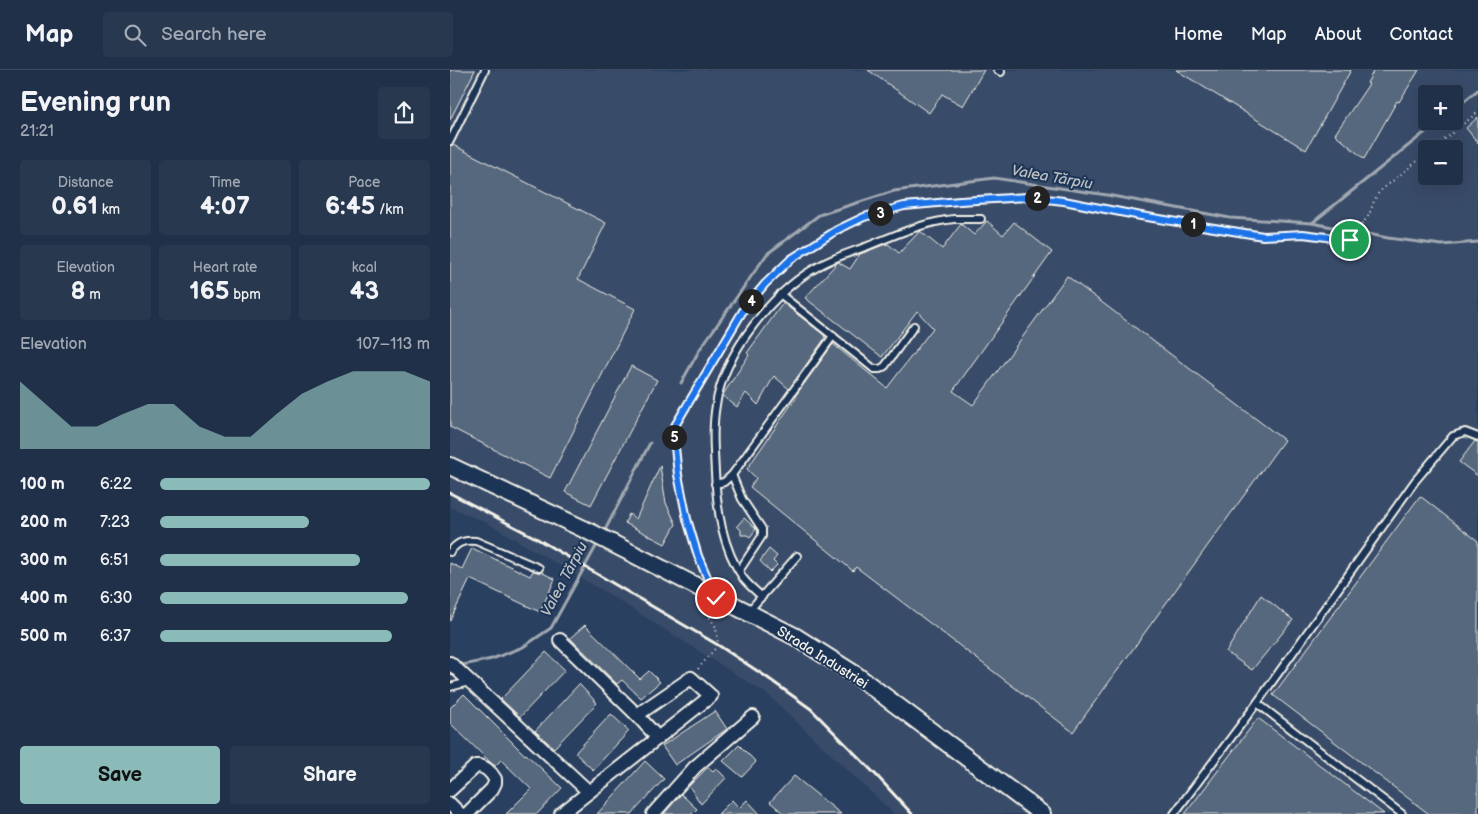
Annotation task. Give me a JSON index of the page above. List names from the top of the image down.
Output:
{
  "streets": {
    "street": ["Strada Industriei"]
  },
  "water": ["Valea Tărpiu"],
  "page": {
    "header": "Map",
    "search": "Search here",
    "nav": [
      "Home",
      "Map",
      "About",
      "Contact"
    ],
    "heading": ["Evening run", "21:21"],
    "map_buttons": ["+", "−"],
    "stats": [
      ["Distance", "0.61 km"],
      ["Time", "4:07"],
      ["Pace", "6:45 /km"],
      ["Elevation", "8 m"],
      ["Heart rate", "165 bpm"],
      ["kcal", "43"]
    ],
    "pins": [
      "2",
      "3",
      "1",
      "4",
      "5"
    ],
    "chart": ["Elevation", "107–113 m"],
    "list": [
      {
        "name": "100 m",
        "note": "6:22"
      },
      {
        "name": "200 m",
        "note": "7:23"
      },
      {
        "name": "300 m",
        "note": "6:51"
      },
      {
        "name": "400 m",
        "note": "6:30"
      },
      {
        "name": "500 m",
        "note": "6:37"
      }
    ],
    "buttons": ["Save", "Share"]
  }
}
